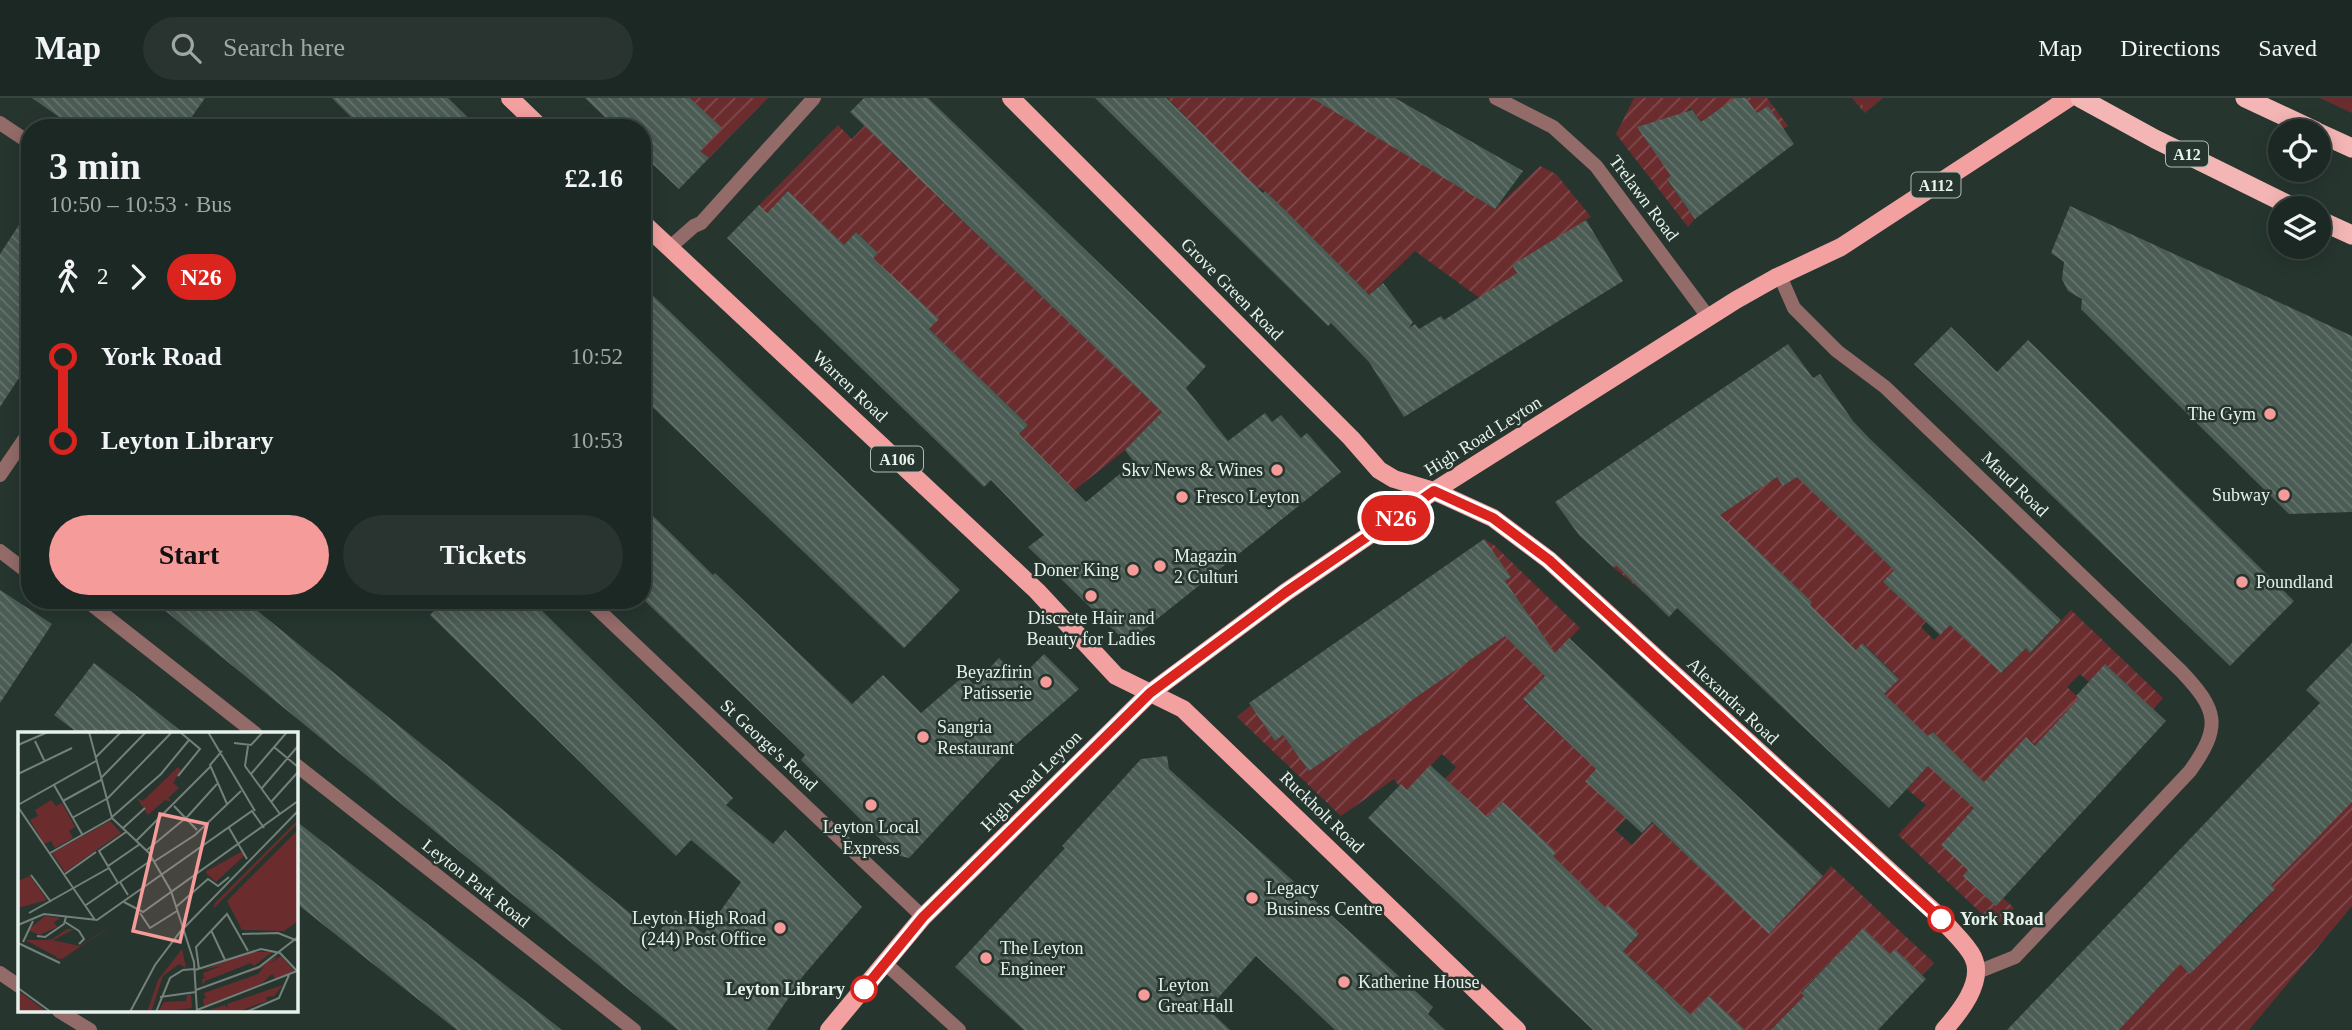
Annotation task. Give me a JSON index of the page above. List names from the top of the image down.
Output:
{
  "streets": {
    "highway": ["A12"],
    "main road": [
      "A112",
      "Grove Green Road",
      "Warren Road",
      "High Road Leyton",
      "A106",
      "Alexandra Road",
      "Ruckholt Road"
    ],
    "street": [
      "Trelawn Road",
      "Maud Road",
      "St George's Road",
      "Leyton Park Road"
    ]
  },
  "crossings": [
    ["Trelawn Road", "High Road Leyton"],
    ["Grove Green Road", "High Road Leyton"],
    ["Grove Green Road", "Alexandra Road"],
    ["Warren Road", "High Road Leyton"],
    ["Warren Road", "Ruckholt Road"],
    ["High Road Leyton", "Maud Road"],
    ["High Road Leyton", "Alexandra Road"],
    ["High Road Leyton", "St George's Road"],
    ["High Road Leyton", "Ruckholt Road"],
    ["Maud Road", "Alexandra Road"]
  ],
  "places": [
    "The Gym",
    "Skv News & Wines",
    "Subway",
    "Fresco Leyton",
    "Magazin 2 Culturi",
    "Doner King",
    "Poundland",
    "Discrete Hair and Beauty for Ladies",
    "Beyazfirin Patisserie",
    "Sangria Restaurant",
    "Leyton Local Express",
    "Legacy Business Centre",
    "York Road",
    "Leyton High Road (244) Post Office",
    "The Leyton Engineer",
    "Katherine House",
    "Leyton Library",
    "Leyton Great Hall"
  ],
  "lines": ["bus line N26"],
  "page": {
    "header": "Map",
    "search": "Search here",
    "nav": ["Map", "Directions", "Saved"],
    "on_map": "N26",
    "heading": ["3 min", "10:50 – 10:53 · Bus", "£2.16"],
    "legs": ["2", "N26"],
    "list": [
      {
        "name": "York Road",
        "value": "10:52"
      },
      {
        "name": "Leyton Library",
        "value": "10:53"
      }
    ],
    "buttons": ["Start", "Tickets"]
  }
}
